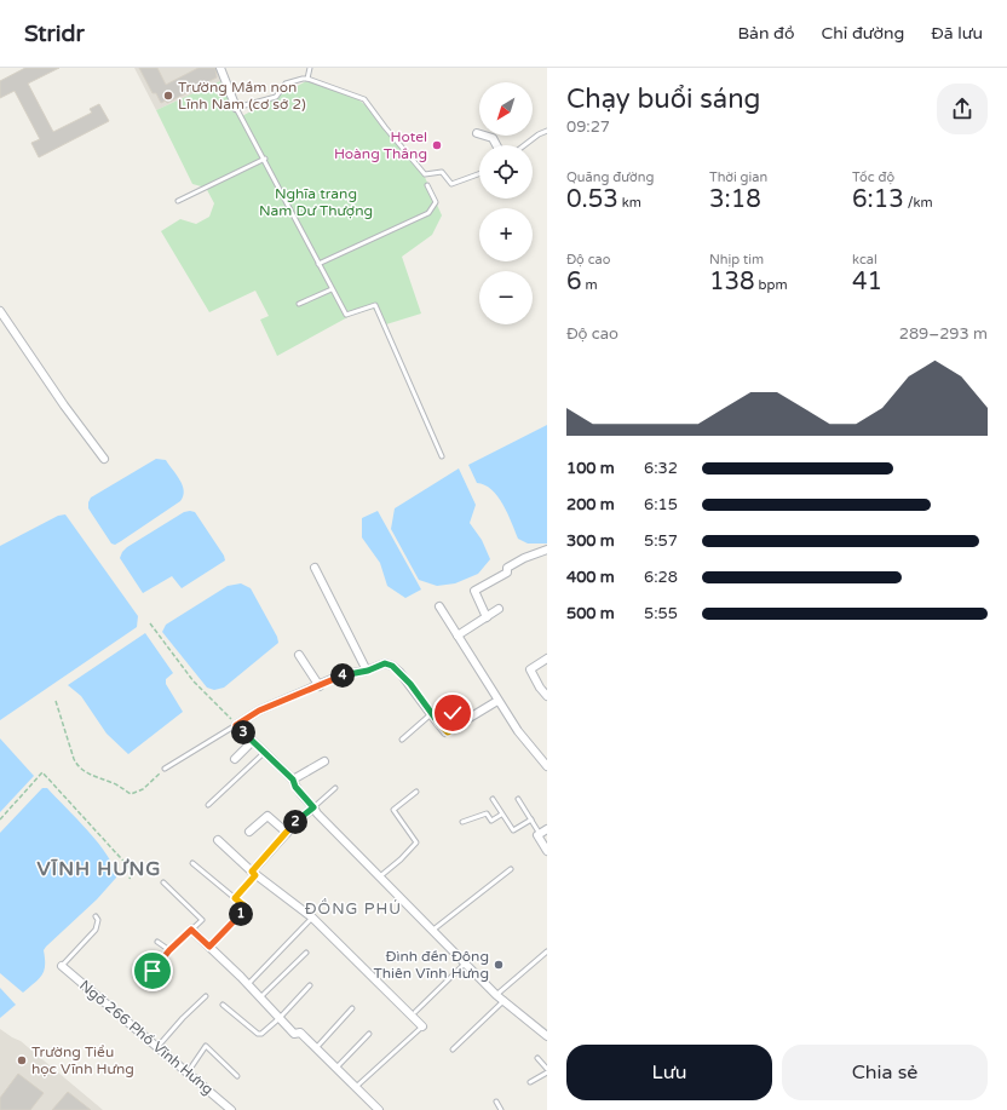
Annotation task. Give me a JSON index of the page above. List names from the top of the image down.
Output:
{
  "streets": {
    "street": ["Ngõ 266 Phố Vĩnh Hưng"]
  },
  "districts": ["VĨNH HƯNG", "ĐỒNG PHÚ"],
  "parks": ["Nghĩa trang Nam Dư Thượng"],
  "places": [
    "Trường Mầm non Lĩnh Nam (cơ sở 2)",
    "Hotel Hoàng Thắng",
    "Đình đền Đông Thiên Vĩnh Hưng",
    "Trường Tiểu học Vĩnh Hưng"
  ],
  "north": "bottom left",
  "page": {
    "header": "Stridr",
    "nav": ["Bản đồ", "Chỉ đường", "Đã lưu"],
    "heading": ["Chạy buổi sáng", "09:27"],
    "map_buttons": ["+", "−"],
    "stats": [
      ["Quãng đường", "0.53 km"],
      ["Thời gian", "3:18"],
      ["Tốc độ", "6:13 /km"],
      ["Độ cao", "6 m"],
      ["Nhịp tim", "138 bpm"],
      ["kcal", "41"]
    ],
    "chart": ["Độ cao", "289–293 m"],
    "list": [
      {
        "name": "100 m",
        "note": "6:32"
      },
      {
        "name": "200 m",
        "note": "6:15"
      },
      {
        "name": "300 m",
        "note": "5:57"
      },
      {
        "name": "400 m",
        "note": "6:28"
      },
      {
        "name": "500 m",
        "note": "5:55"
      }
    ],
    "pins": [
      "4",
      "3",
      "2",
      "1"
    ],
    "buttons": ["Lưu", "Chia sẻ"]
  }
}
